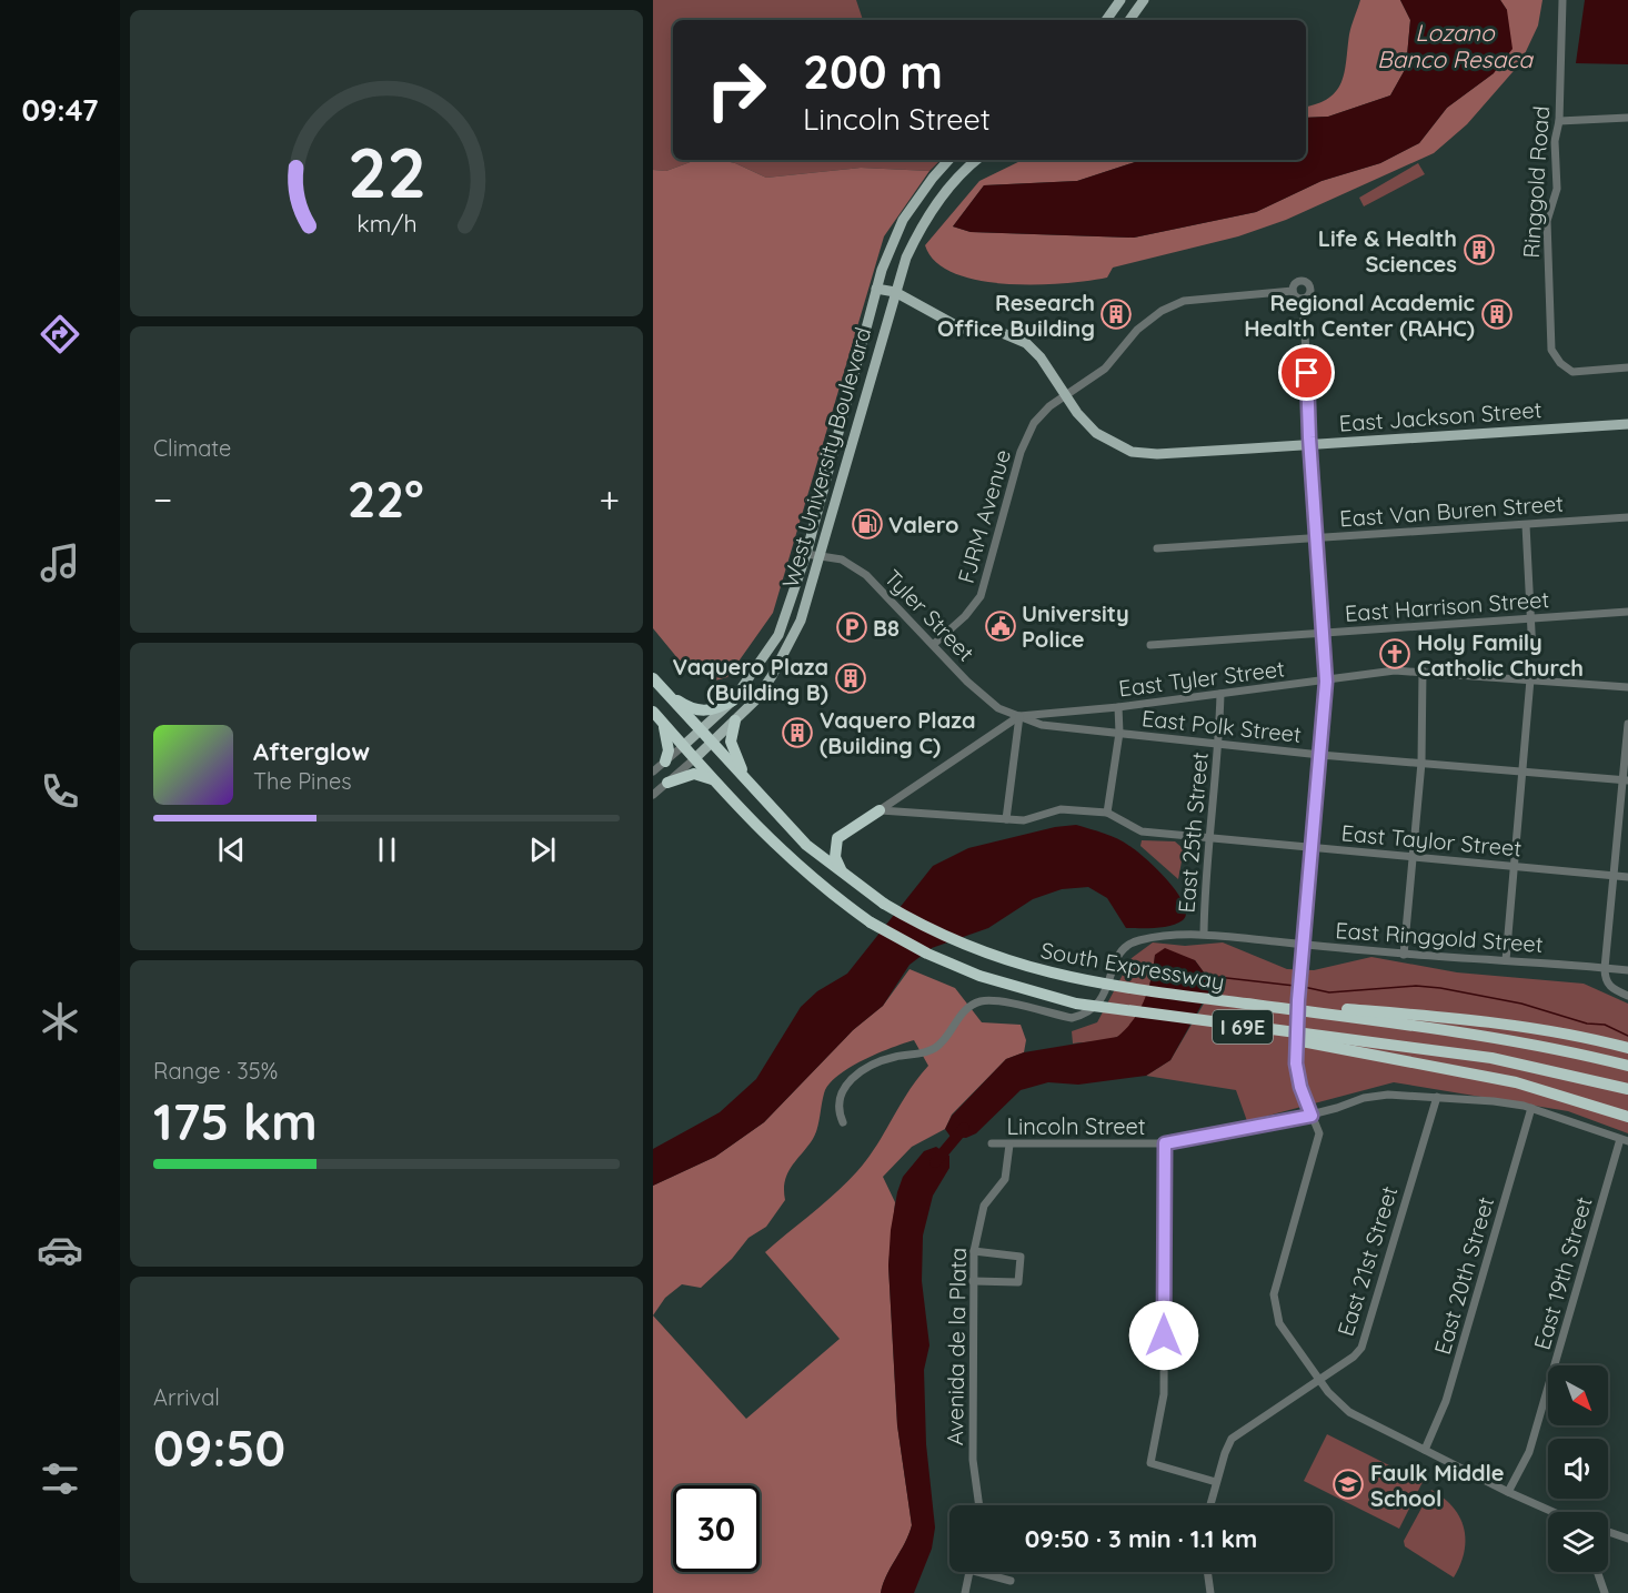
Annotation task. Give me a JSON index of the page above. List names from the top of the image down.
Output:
{
  "streets": {
    "highway": ["South Expressway", "I 69E"],
    "main road": ["East Jackson Street", "West University Boulevard"],
    "street": [
      "Ringgold Road",
      "East Van Buren Street",
      "FJRM Avenue",
      "East Harrison Street",
      "Tyler Street",
      "East Tyler Street",
      "East Polk Street",
      "East 25th Street",
      "East Taylor Street",
      "East Ringgold Street",
      "Lincoln Street",
      "East 21st Street",
      "East 19th Street",
      "East 20th Street",
      "Avenida de la Plata"
    ]
  },
  "crossings": [
    ["East Jackson Street", "West University Boulevard"],
    ["East Jackson Street", "FJRM Avenue"],
    ["West University Boulevard", "Tyler Street"],
    ["West University Boulevard", "South Expressway"],
    ["FJRM Avenue", "Tyler Street"],
    ["Tyler Street", "East Tyler Street"],
    ["Tyler Street", "East Polk Street"],
    ["East Tyler Street", "East Polk Street"],
    ["East Tyler Street", "East 25th Street"],
    ["East Polk Street", "East 25th Street"],
    ["East 25th Street", "East Taylor Street"],
    ["East 25th Street", "East Ringgold Street"],
    ["Lincoln Street", "East 21st Street"],
    ["Lincoln Street", "East 19th Street"],
    ["Lincoln Street", "East 20th Street"],
    ["Lincoln Street", "Avenida de la Plata"]
  ],
  "water": ["Lozano Banco Resaca"],
  "places": {
    "building": [
      "Life & Health Sciences",
      "Research Office Building",
      "Regional Academic Health Center (RAHC)",
      "Vaquero Plaza (Building B)",
      "Vaquero Plaza (Building C)"
    ],
    "fuel station": ["Valero"],
    "public building": ["University Police"],
    "parking": ["B8"],
    "church": ["Holy Family Catholic Church"],
    "school or university": ["Faulk Middle School"]
  },
  "north": "bottom right",
  "page": {
    "tabs": "09:47",
    "turn": ["200 m", "Lincoln Street"],
    "tile": [
      "Climate",
      ["Range · 35%", "175 km"],
      ["Arrival", "09:50"]
    ],
    "heat": ["−", "22°", "+"],
    "song": ["Afterglow", "The Pines"],
    "limit": "30",
    "trip": "09:50 · 3 min · 1.1 km",
    "gauge": ["22", "km/h"]
  }
}
